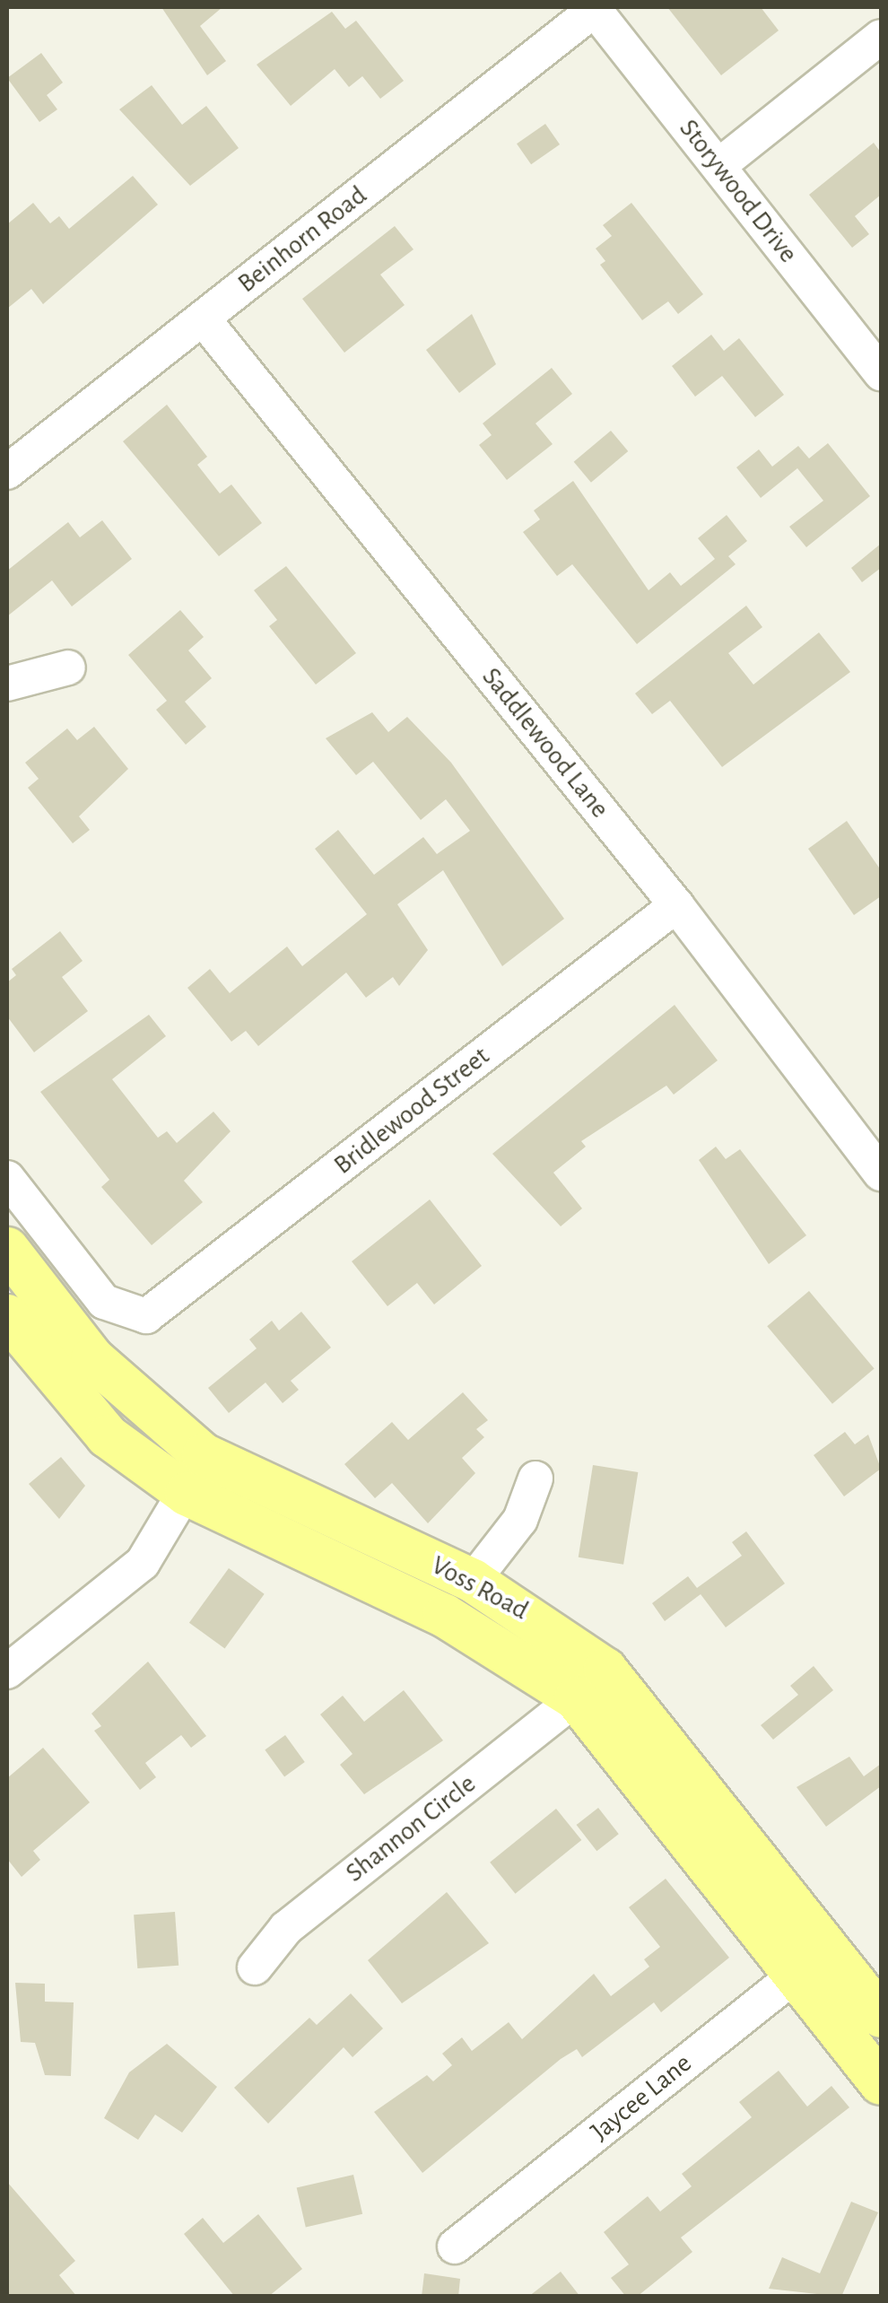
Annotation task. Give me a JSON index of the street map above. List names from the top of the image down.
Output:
{
  "streets": {
    "main road": ["Voss Road"],
    "street": [
      "Storywood Drive",
      "Beinhorn Road",
      "Saddlewood Lane",
      "Bridlewood Street",
      "Shannon Circle",
      "Jaycee Lane"
    ]
  },
  "crossings": [
    ["Storywood Drive", "Beinhorn Road"],
    ["Beinhorn Road", "Saddlewood Lane"],
    ["Saddlewood Lane", "Bridlewood Street"],
    ["Voss Road", "Shannon Circle"],
    ["Voss Road", "Jaycee Lane"]
  ]
}
